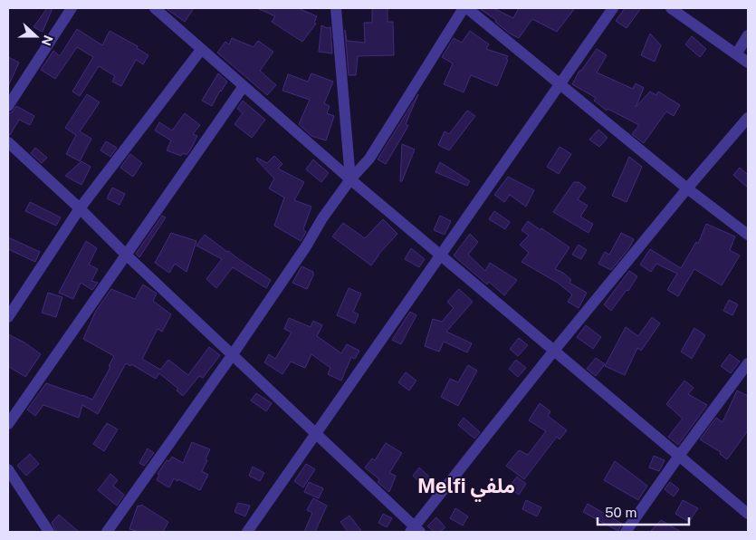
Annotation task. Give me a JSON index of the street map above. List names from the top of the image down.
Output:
{
  "districts": ["Melfi ملفي"],
  "scale_bar": "50 m",
  "north": "right"
}
